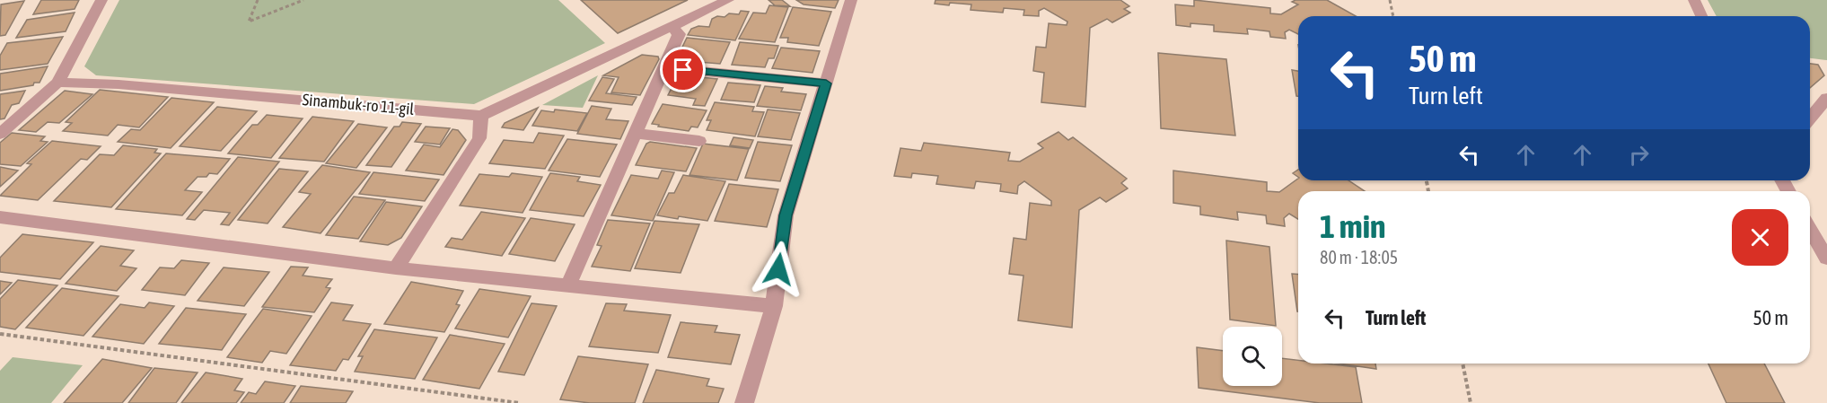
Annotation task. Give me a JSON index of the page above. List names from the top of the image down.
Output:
{
  "streets": {
    "street": ["Sinambuk-ro 11-gil"]
  },
  "page": {
    "turn": ["50 m", "Turn left"],
    "heading": ["1 min", "80 m · 18:05"],
    "list": [
      {
        "name": "Turn left",
        "value": "50 m"
      }
    ]
  }
}
